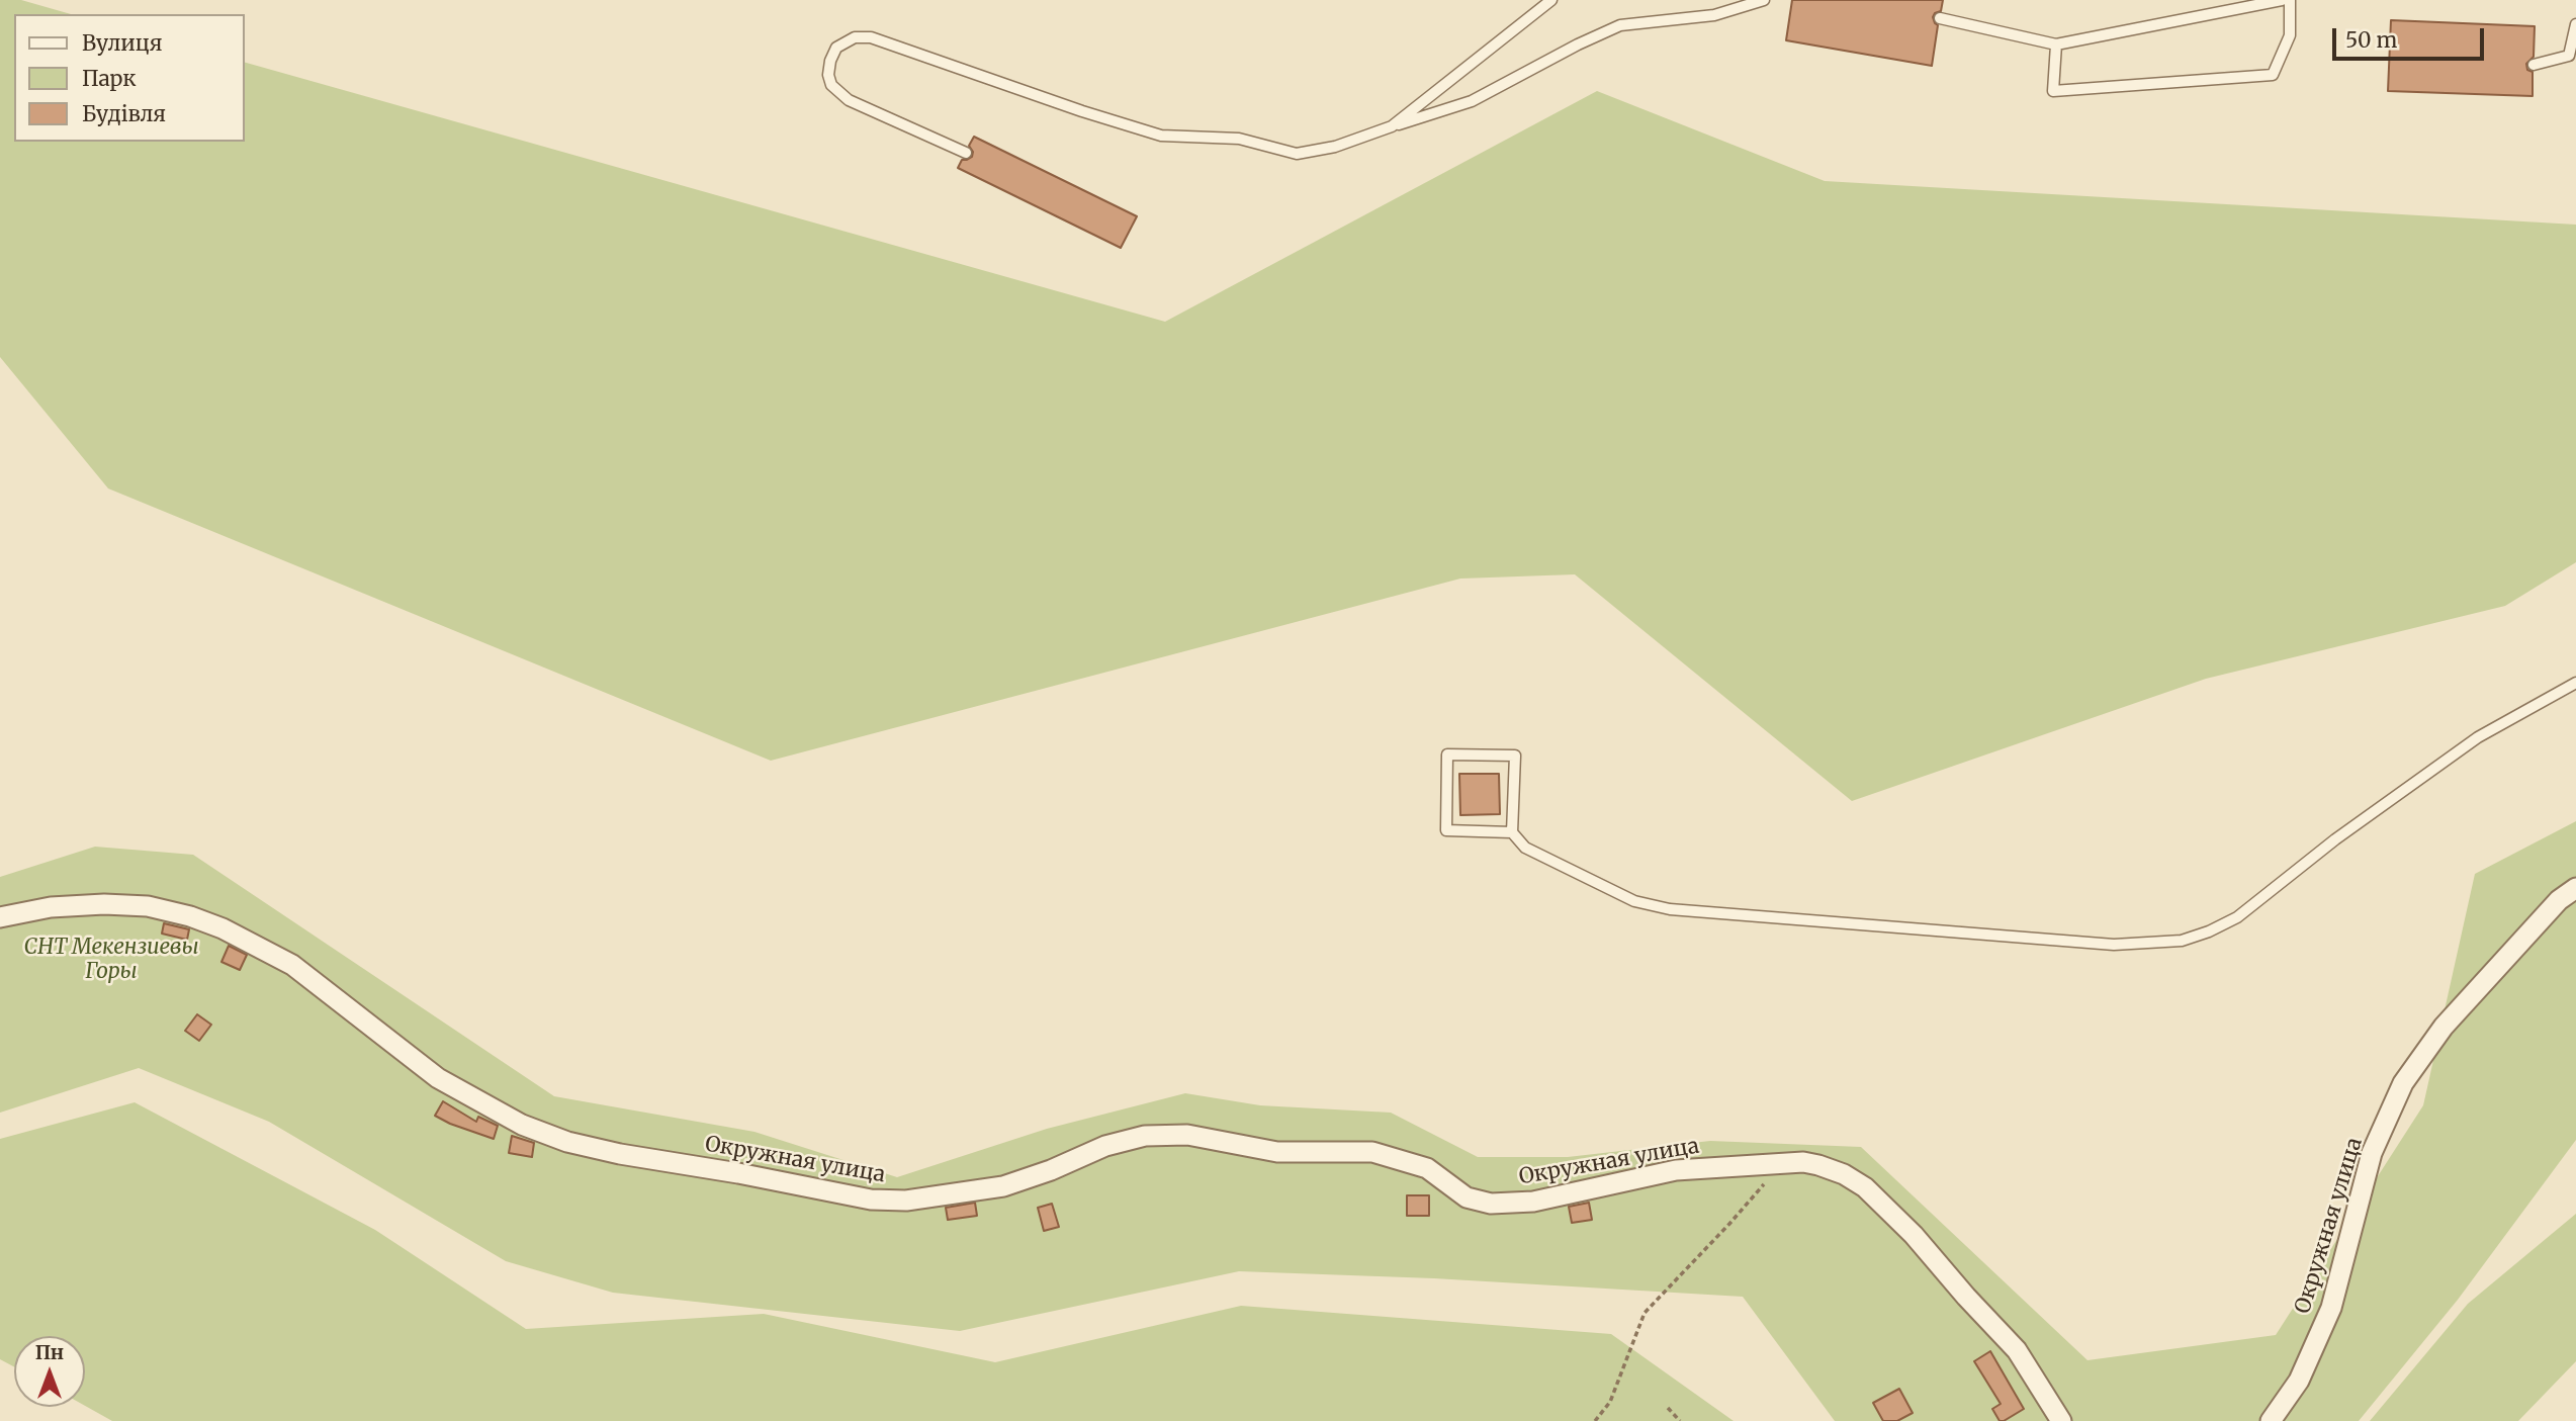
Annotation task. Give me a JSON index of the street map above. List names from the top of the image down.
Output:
{
  "streets": {
    "street": ["Окружная улица"]
  },
  "parks": ["СНТ Мекензиевы Горы"],
  "legend": ["Вулиця", "Парк", "Будівля"],
  "scale_bar": "50 m",
  "north": "top"
}
